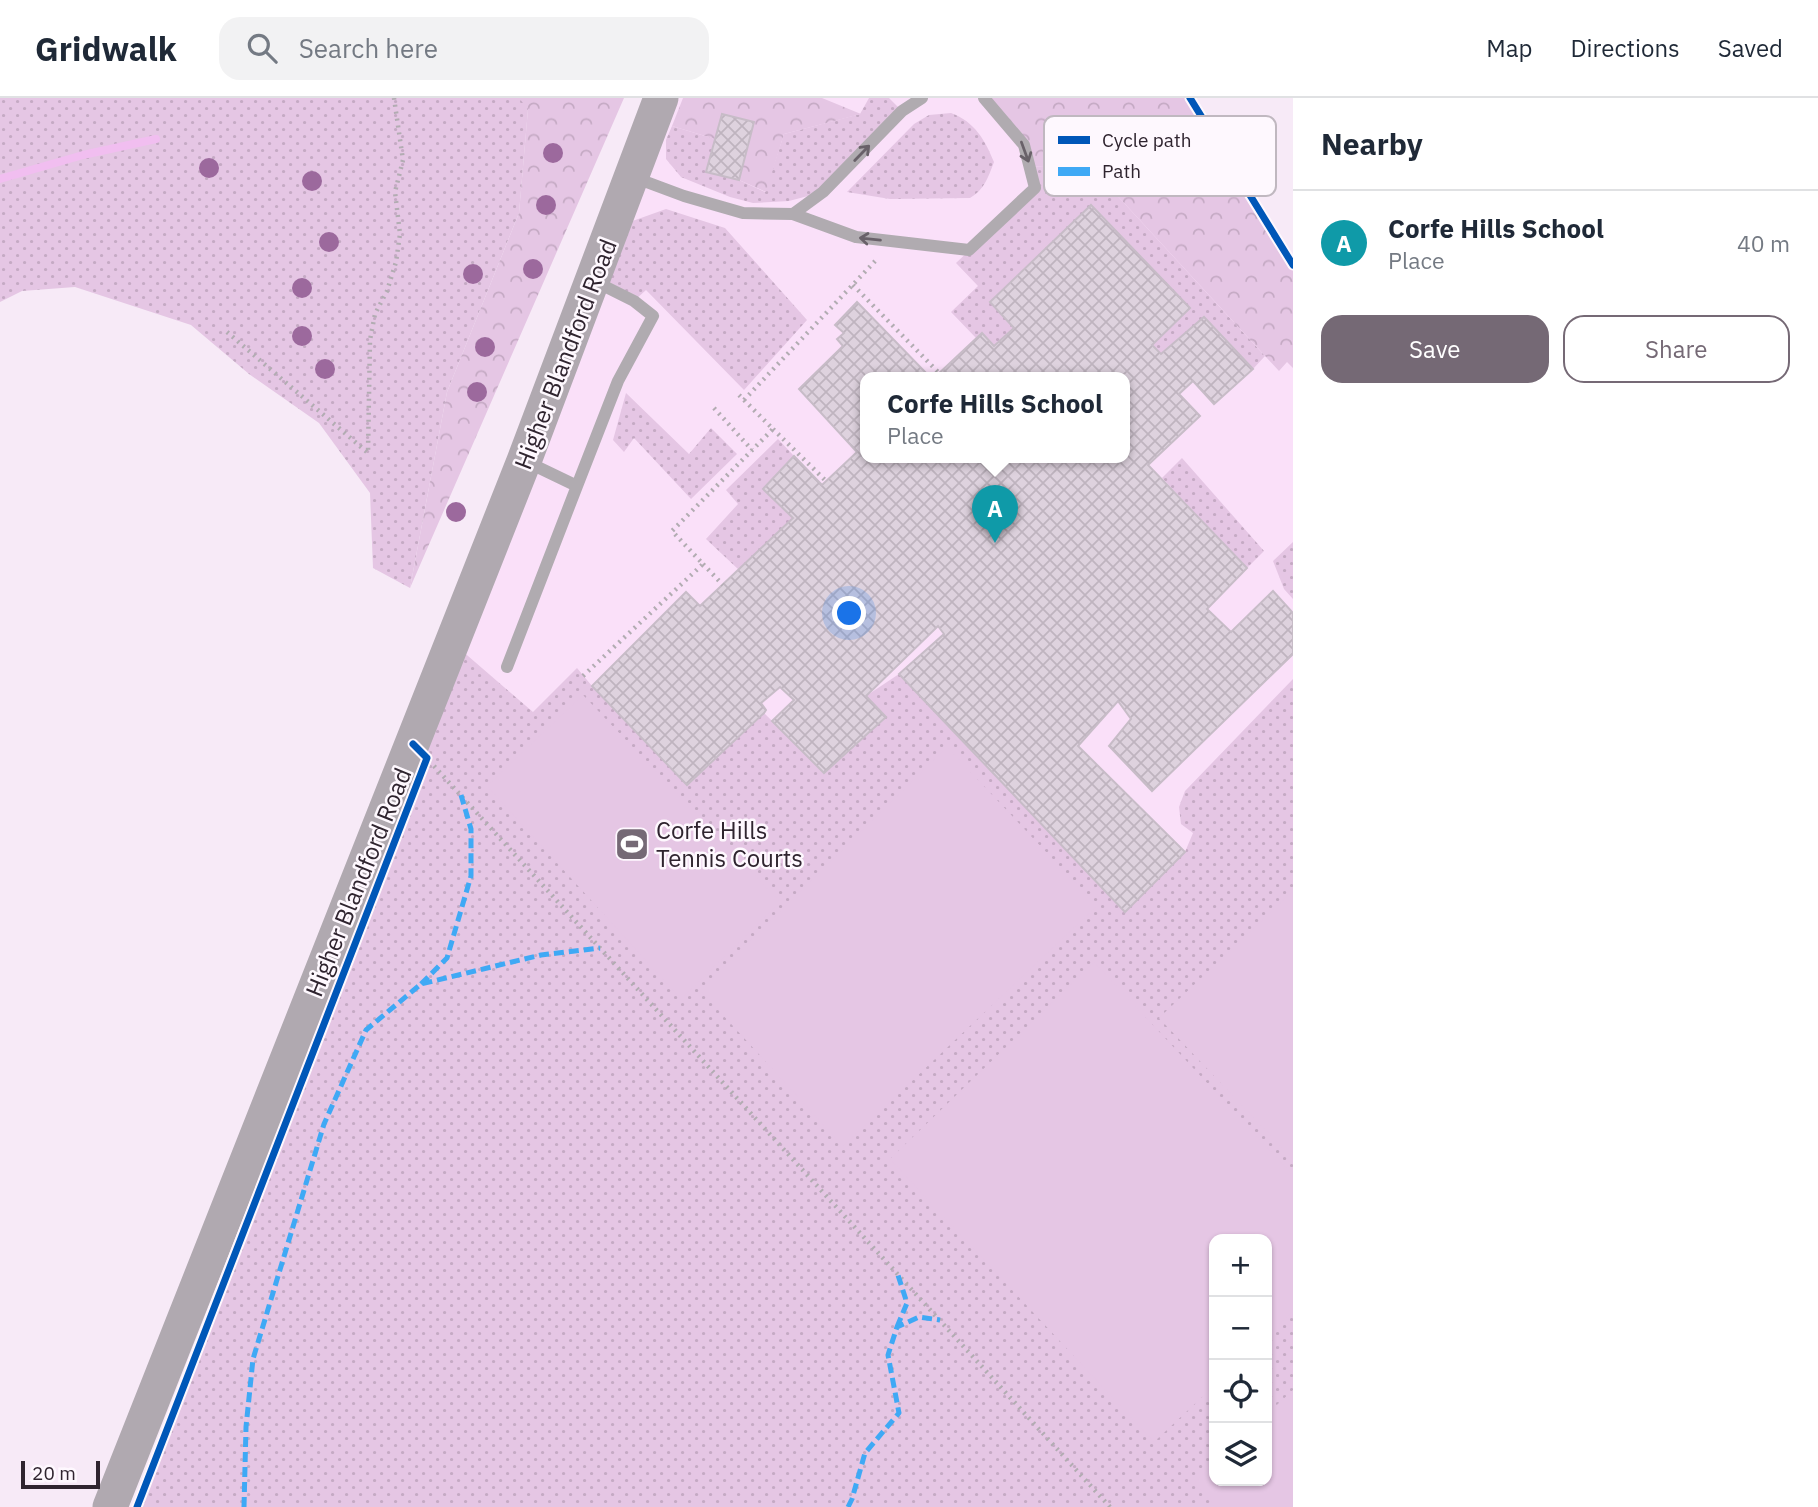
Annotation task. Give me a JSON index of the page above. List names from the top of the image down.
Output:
{
  "streets": {
    "main road": ["Higher Blandford Road"]
  },
  "places": {
    "sports": ["Corfe Hills Tennis Courts"]
  },
  "legend": ["Cycle path", "Path"],
  "scale_bar": "20 m",
  "page": {
    "header": "Gridwalk",
    "search": "Search here",
    "nav": ["Map", "Directions", "Saved"],
    "heading": "Nearby",
    "list": [
      {
        "mark": "A",
        "name": "Corfe Hills School",
        "note": "Place",
        "value": "40 m"
      }
    ],
    "buttons": ["Save", "Share"],
    "popup": ["Corfe Hills School", "Place"],
    "pins": "A",
    "map_buttons": ["+", "−"],
    "scale": "20 m"
  }
}
